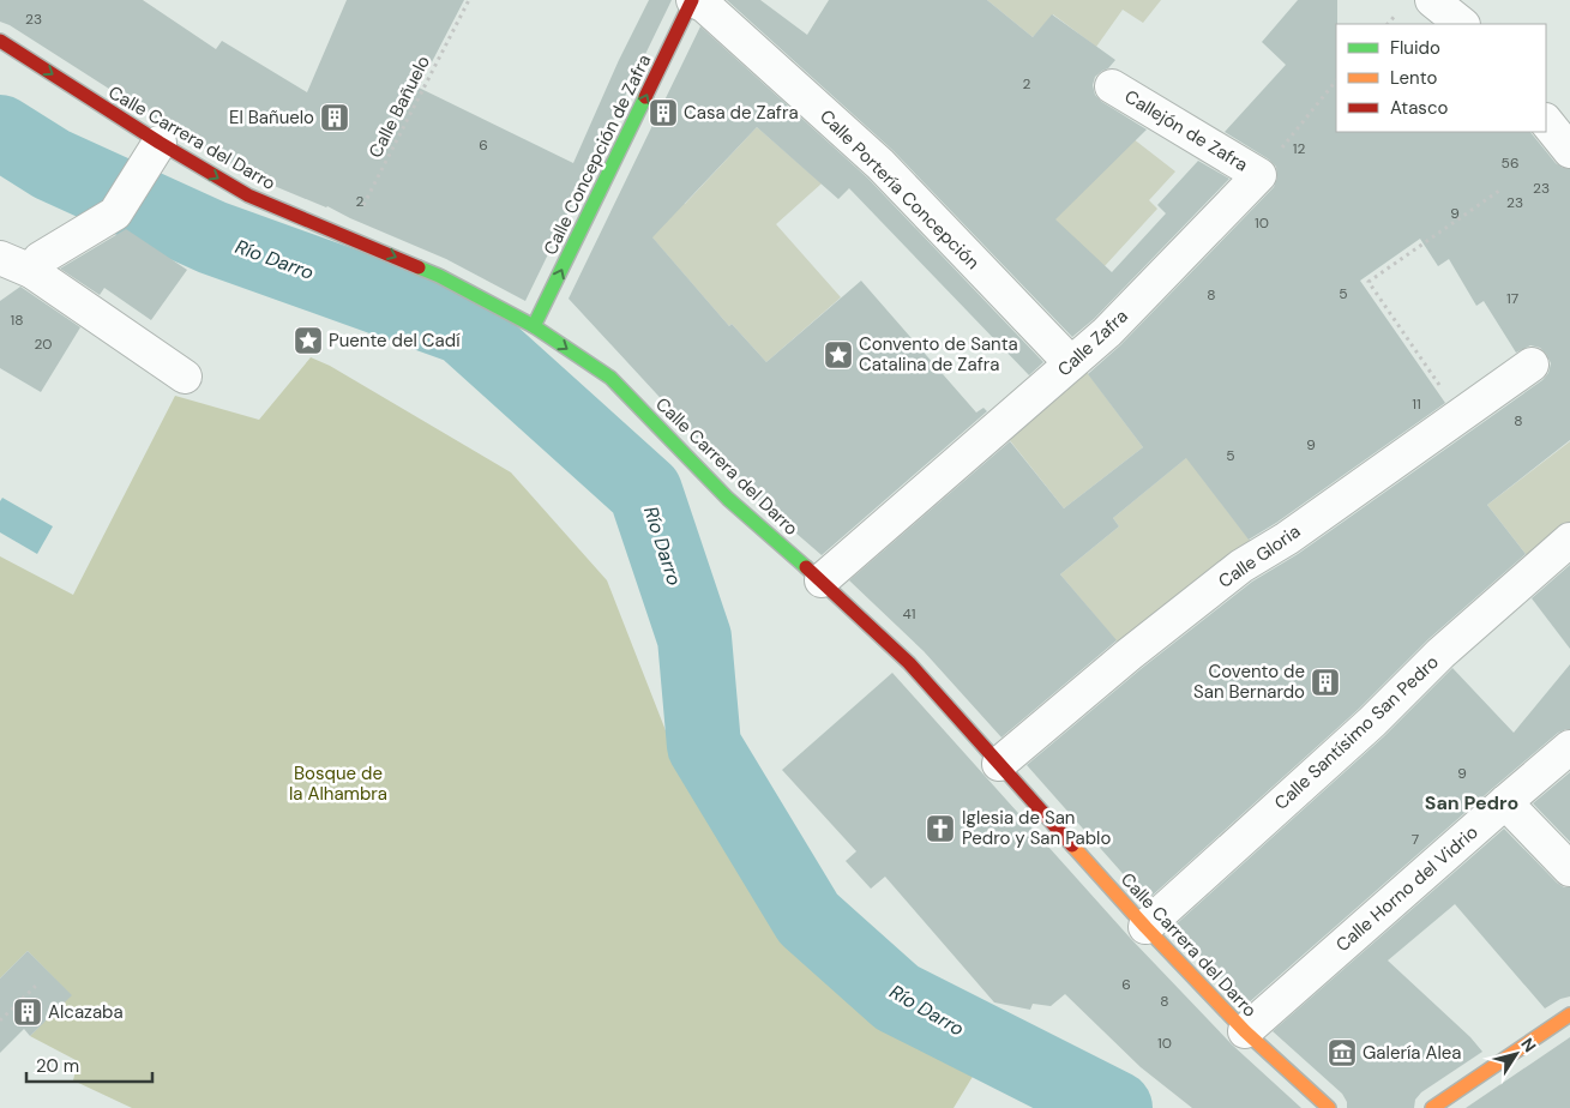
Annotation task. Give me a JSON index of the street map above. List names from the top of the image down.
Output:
{
  "streets": {
    "street": [
      "Callejón de Zafra",
      "Calle Carrera del Darro",
      "Calle Concepción de Zafra",
      "Calle Portería Concepción",
      "Calle Zafra",
      "Calle Gloria",
      "Calle Santísimo San Pedro",
      "Calle Horno del Vidrio"
    ],
    "path": ["Calle Bañuelo"]
  },
  "crossings": [
    ["Callejón de Zafra", "Calle Zafra"],
    ["Calle Carrera del Darro", "Calle Concepción de Zafra"],
    ["Calle Carrera del Darro", "Calle Zafra"],
    ["Calle Carrera del Darro", "Calle Gloria"],
    ["Calle Carrera del Darro", "Calle Santísimo San Pedro"],
    ["Calle Carrera del Darro", "Calle Horno del Vidrio"],
    ["Calle Concepción de Zafra", "Calle Portería Concepción"],
    ["Calle Portería Concepción", "Calle Zafra"]
  ],
  "one_way": ["Calle Carrera del Darro", "Calle Concepción de Zafra"],
  "districts": ["San Pedro"],
  "water": ["Río Darro"],
  "parks": ["Bosque de la Alhambra"],
  "places": {
    "building": [
      "Casa de Zafra",
      "El Bañuelo",
      "Covento de San Bernardo",
      "Alcazaba"
    ],
    "place": ["Puente del Cadí", "Convento de Santa Catalina de Zafra"],
    "church": ["Iglesia de San Pedro y San Pablo"],
    "museum": ["Galería Alea"]
  },
  "house_numbers": [
    "23",
    "2",
    "6",
    "12",
    "56",
    "23",
    "2",
    "23",
    "9",
    "10",
    "5",
    "8",
    "17",
    "18",
    "20",
    "11",
    "8",
    "9",
    "5",
    "41",
    "9",
    "7",
    "6",
    "8",
    "10"
  ],
  "legend": ["Fluido", "Lento", "Atasco"],
  "scale_bar": "20 m",
  "north": "top right"
}
